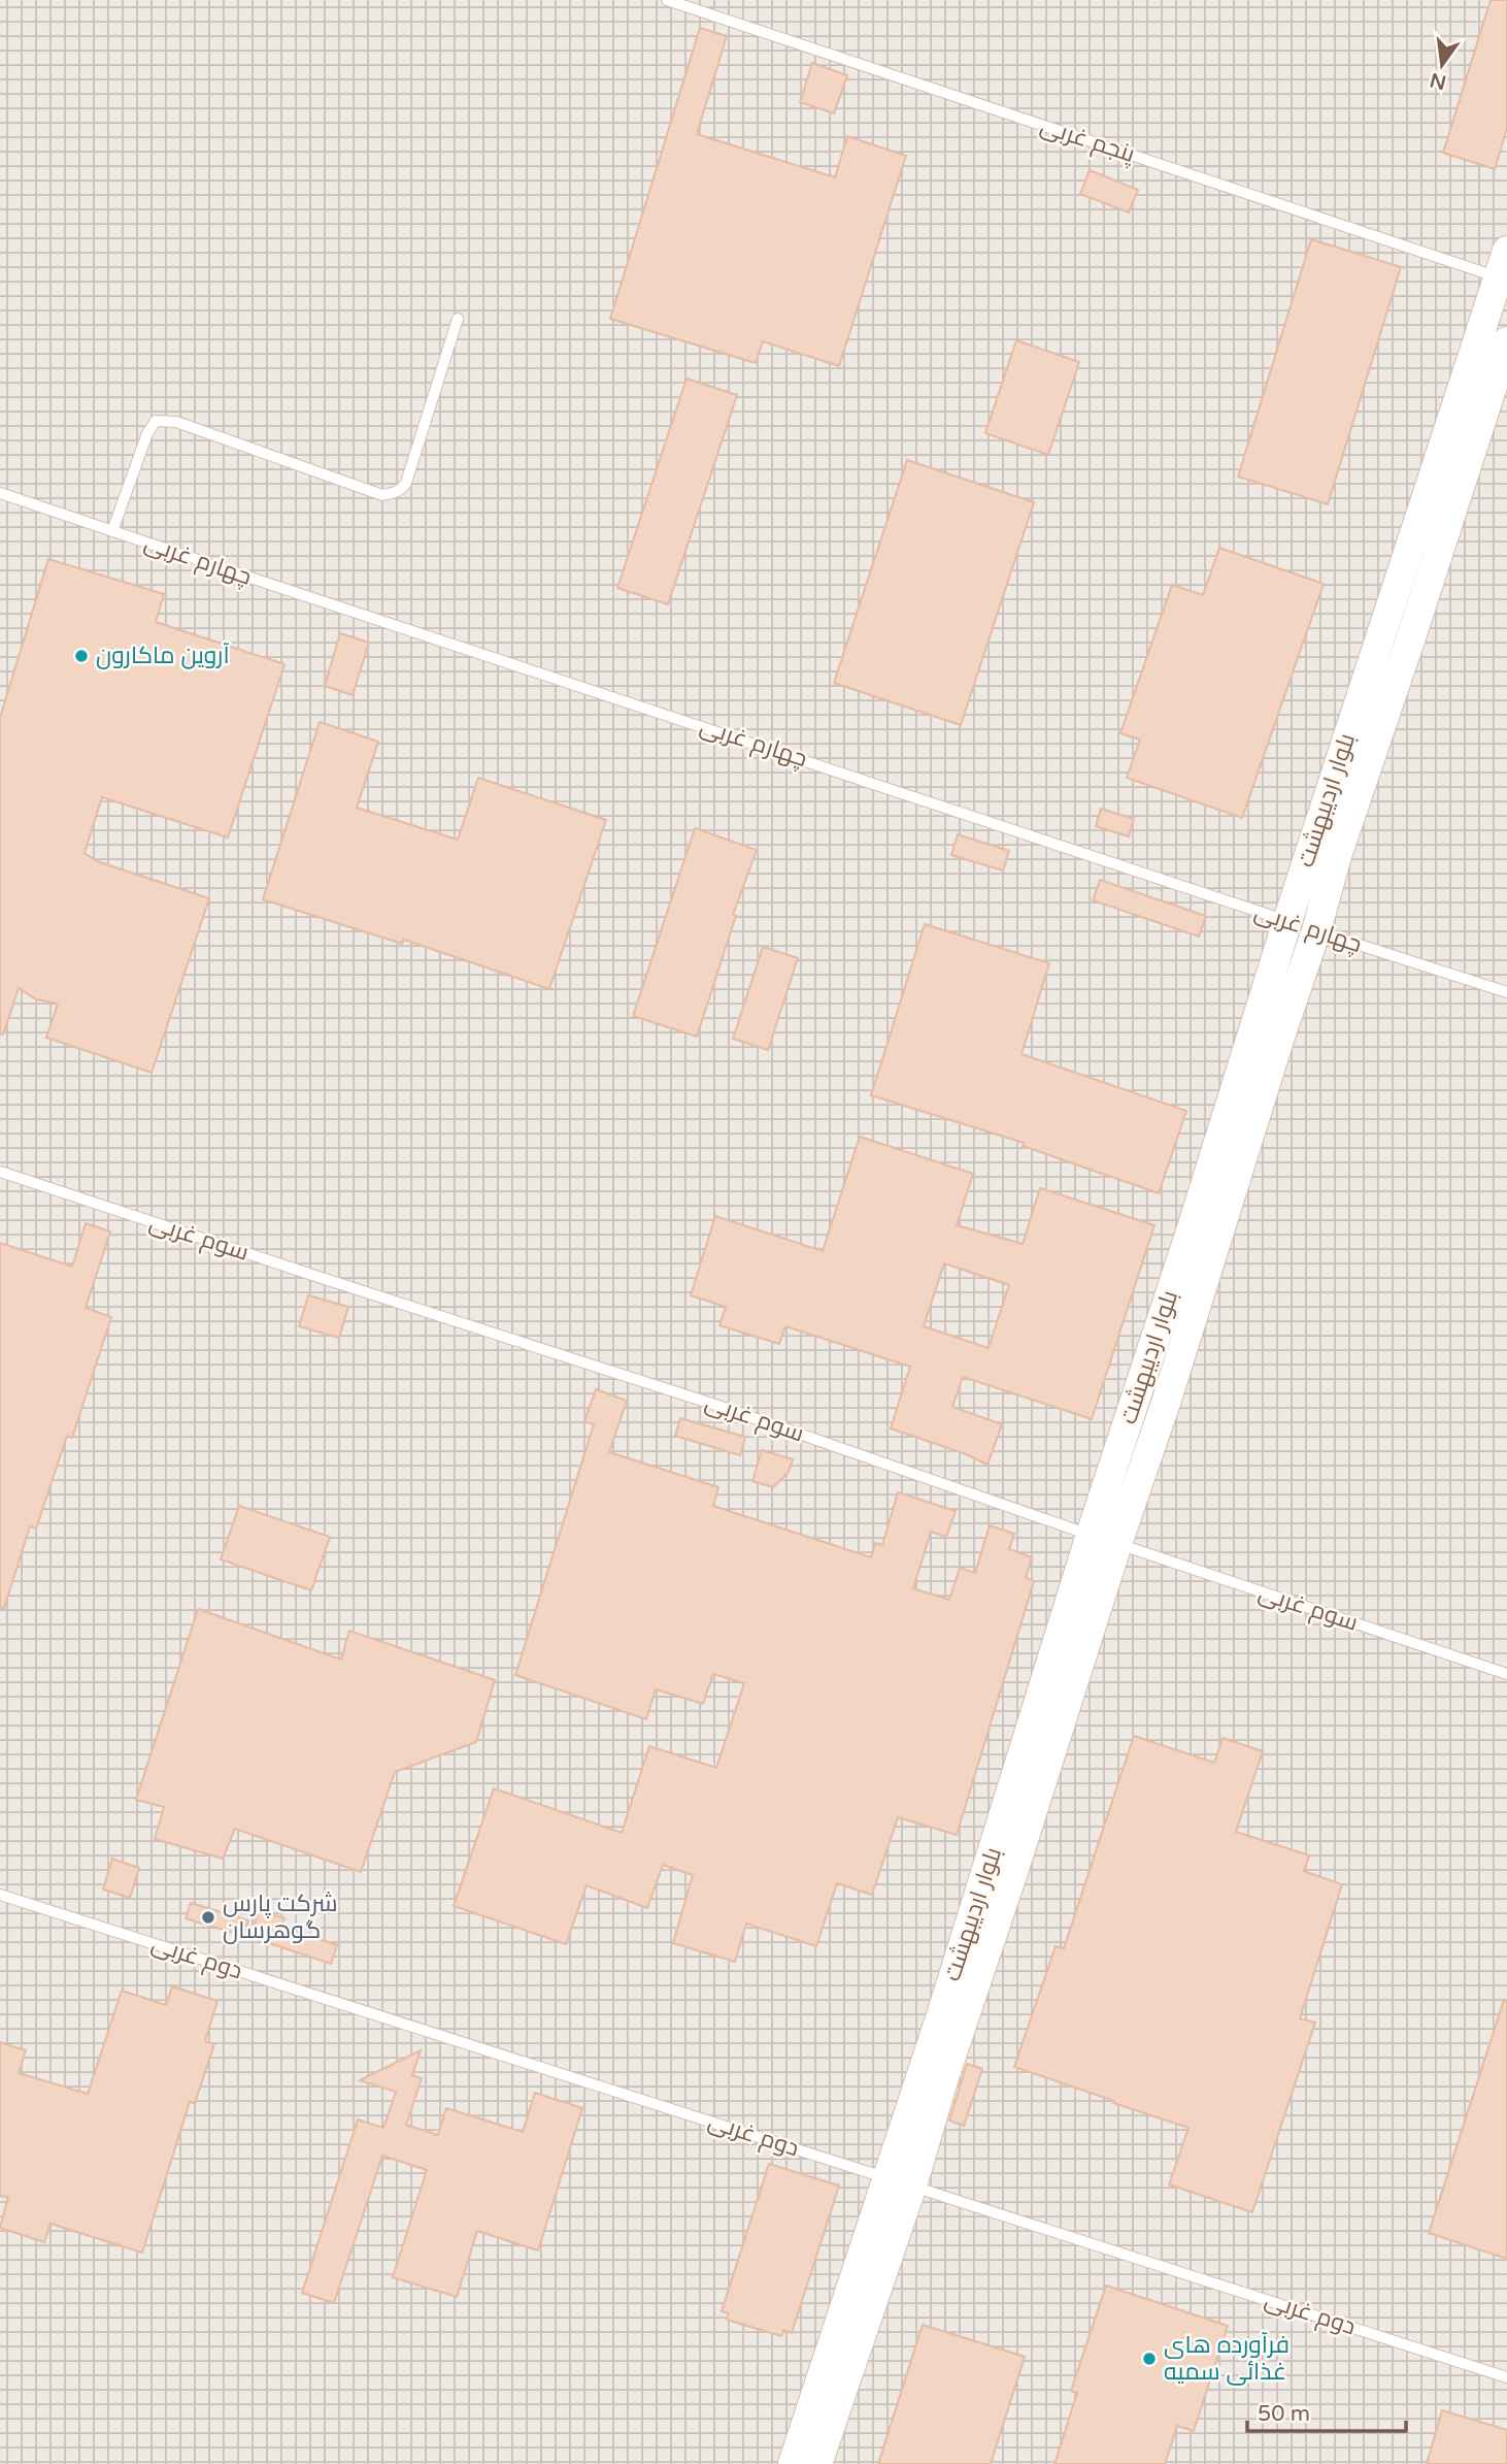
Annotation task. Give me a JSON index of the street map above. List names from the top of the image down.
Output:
{
  "streets": {
    "street": ["بلوار اردیبهشت"],
    "lane": [
      "پنجم غربی",
      "چهارم غربی",
      "سوم غربی",
      "دوم غربی"
    ]
  },
  "crossings": [
    ["پنجم غربی", "بلوار اردیبهشت"],
    ["چهارم غربی", "بلوار اردیبهشت"],
    ["بلوار اردیبهشت", "سوم غربی"],
    ["بلوار اردیبهشت", "دوم غربی"]
  ],
  "places": ["آروین ماکارون", "شرکت پارس گوهرسان", "فرآورده های غذائی سمیه"],
  "scale_bar": "50 m",
  "north": "bottom"
}
